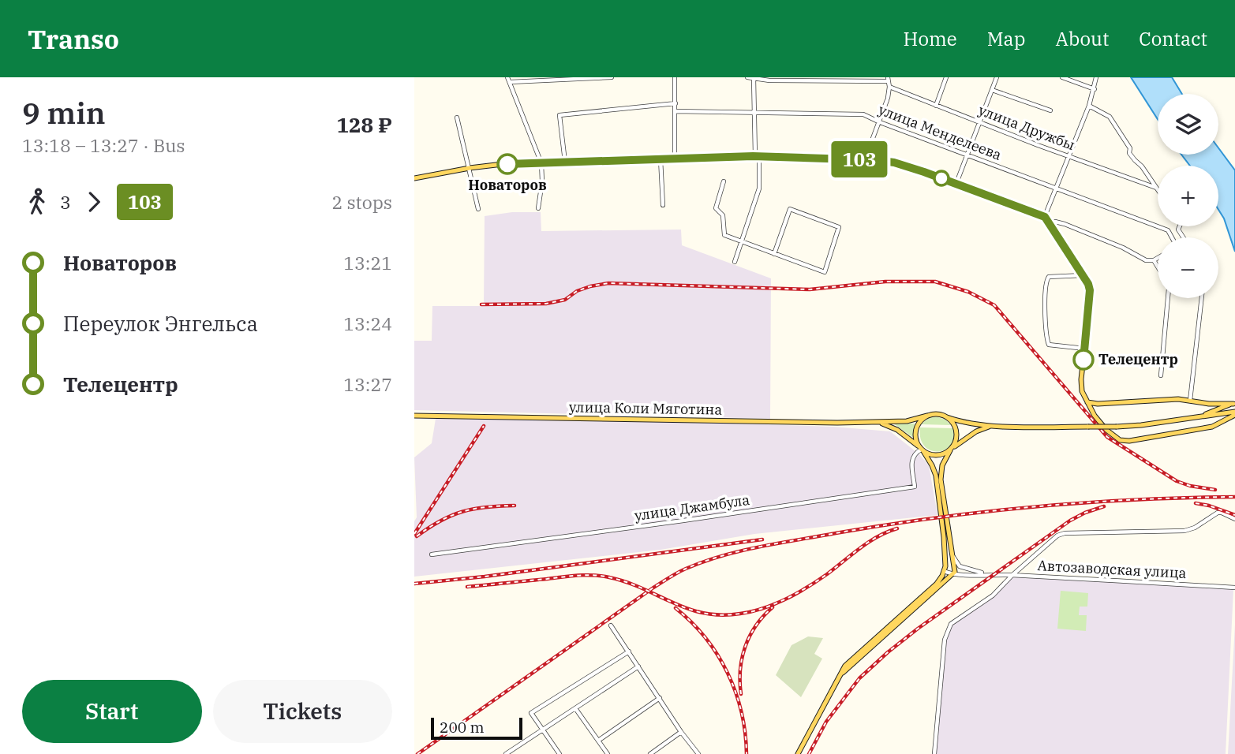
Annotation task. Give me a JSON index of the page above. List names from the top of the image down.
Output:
{
  "streets": {
    "main road": ["улица Коли Мяготина"],
    "street": [
      "улица Дружбы",
      "улица Менделеева",
      "улица Джамбула",
      "Автозаводская улица"
    ]
  },
  "crossings": [
    ["улица Коли Мяготина", "улица Джамбула"]
  ],
  "places": ["Новаторов", "Телецентр"],
  "lines": ["bus line 103"],
  "scale_bar": "200 m",
  "page": {
    "header": "Transo",
    "nav": [
      "Home",
      "Map",
      "About",
      "Contact"
    ],
    "heading": ["9 min", "13:18 – 13:27 · Bus", "128 ₽"],
    "on_map": "103",
    "map_buttons": ["+", "−"],
    "legs": ["3", "103", "2 stops"],
    "list": [
      {
        "name": "Новаторов",
        "value": "13:21"
      },
      {
        "name": "Переулок Энгельса",
        "value": "13:24"
      },
      {
        "name": "Телецентр",
        "value": "13:27"
      }
    ],
    "buttons": ["Start", "Tickets"],
    "scale": "200 m"
  }
}
